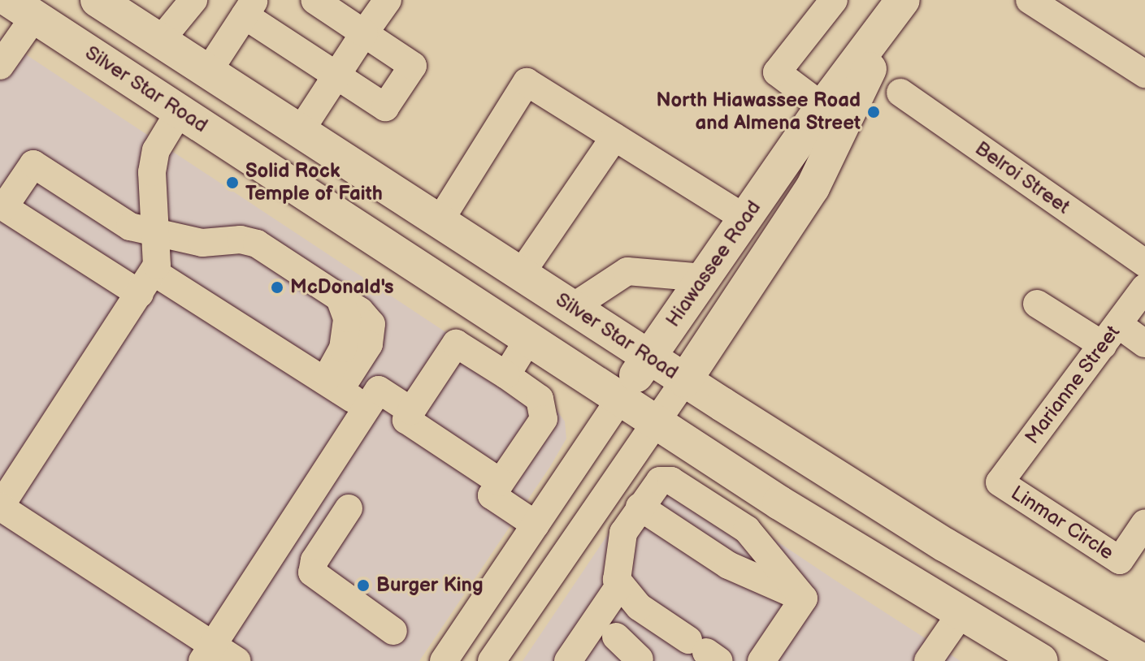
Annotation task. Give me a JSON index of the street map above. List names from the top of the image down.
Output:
{
  "streets": {
    "main road": ["Silver Star Road", "Hiawassee Road"],
    "street": ["Belroi Street", "Marianne Street", "Linmar Circle"]
  },
  "crossings": [
    ["Silver Star Road", "Hiawassee Road"],
    ["Marianne Street", "Linmar Circle"]
  ],
  "places": [
    "North Hiawassee Road and Almena Street",
    "Solid Rock Temple of Faith",
    "McDonald's",
    "Burger King"
  ]
}
